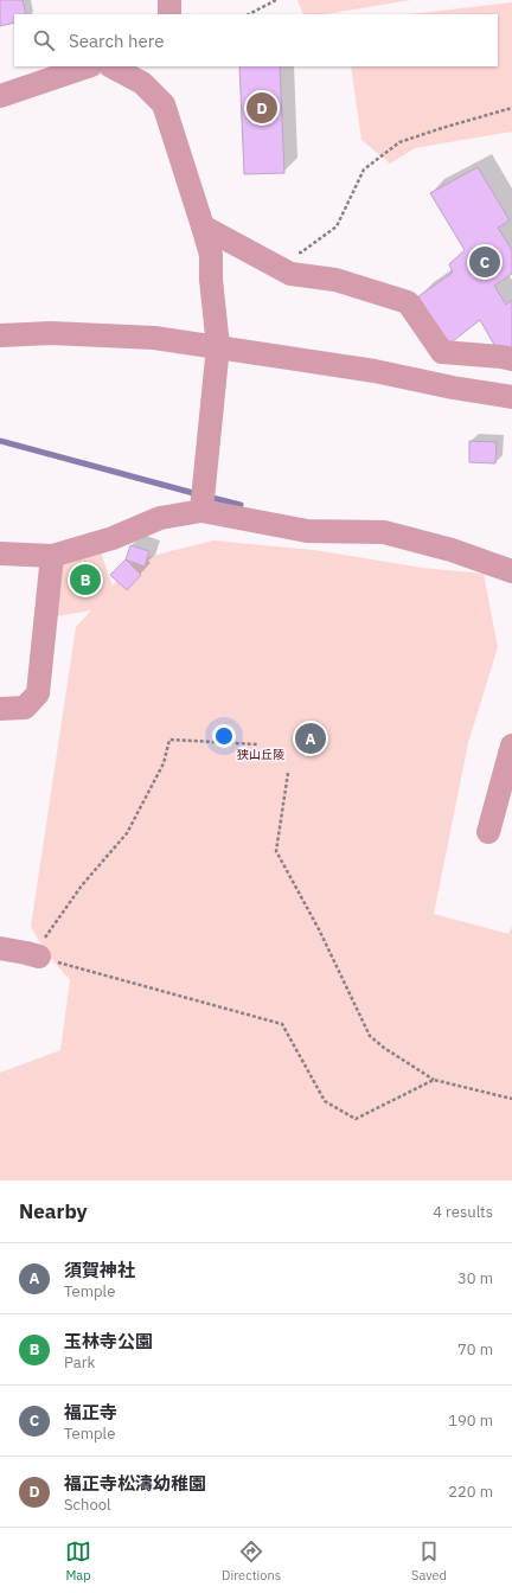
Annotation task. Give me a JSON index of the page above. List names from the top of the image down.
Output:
{
  "parks": ["狭山丘陵"],
  "page": {
    "search": "Search here",
    "pins": [
      "D",
      "C",
      "B",
      "A"
    ],
    "heading": ["Nearby", "4 results"],
    "list": [
      {
        "mark": "A",
        "name": "須賀神社",
        "note": "Temple",
        "value": "30 m"
      },
      {
        "mark": "B",
        "name": "玉林寺公園",
        "note": "Park",
        "value": "70 m"
      },
      {
        "mark": "C",
        "name": "福正寺",
        "note": "Temple",
        "value": "190 m"
      },
      {
        "mark": "D",
        "name": "福正寺松濤幼稚園",
        "note": "School",
        "value": "220 m"
      }
    ],
    "nav": ["Map", "Directions", "Saved"]
  }
}
